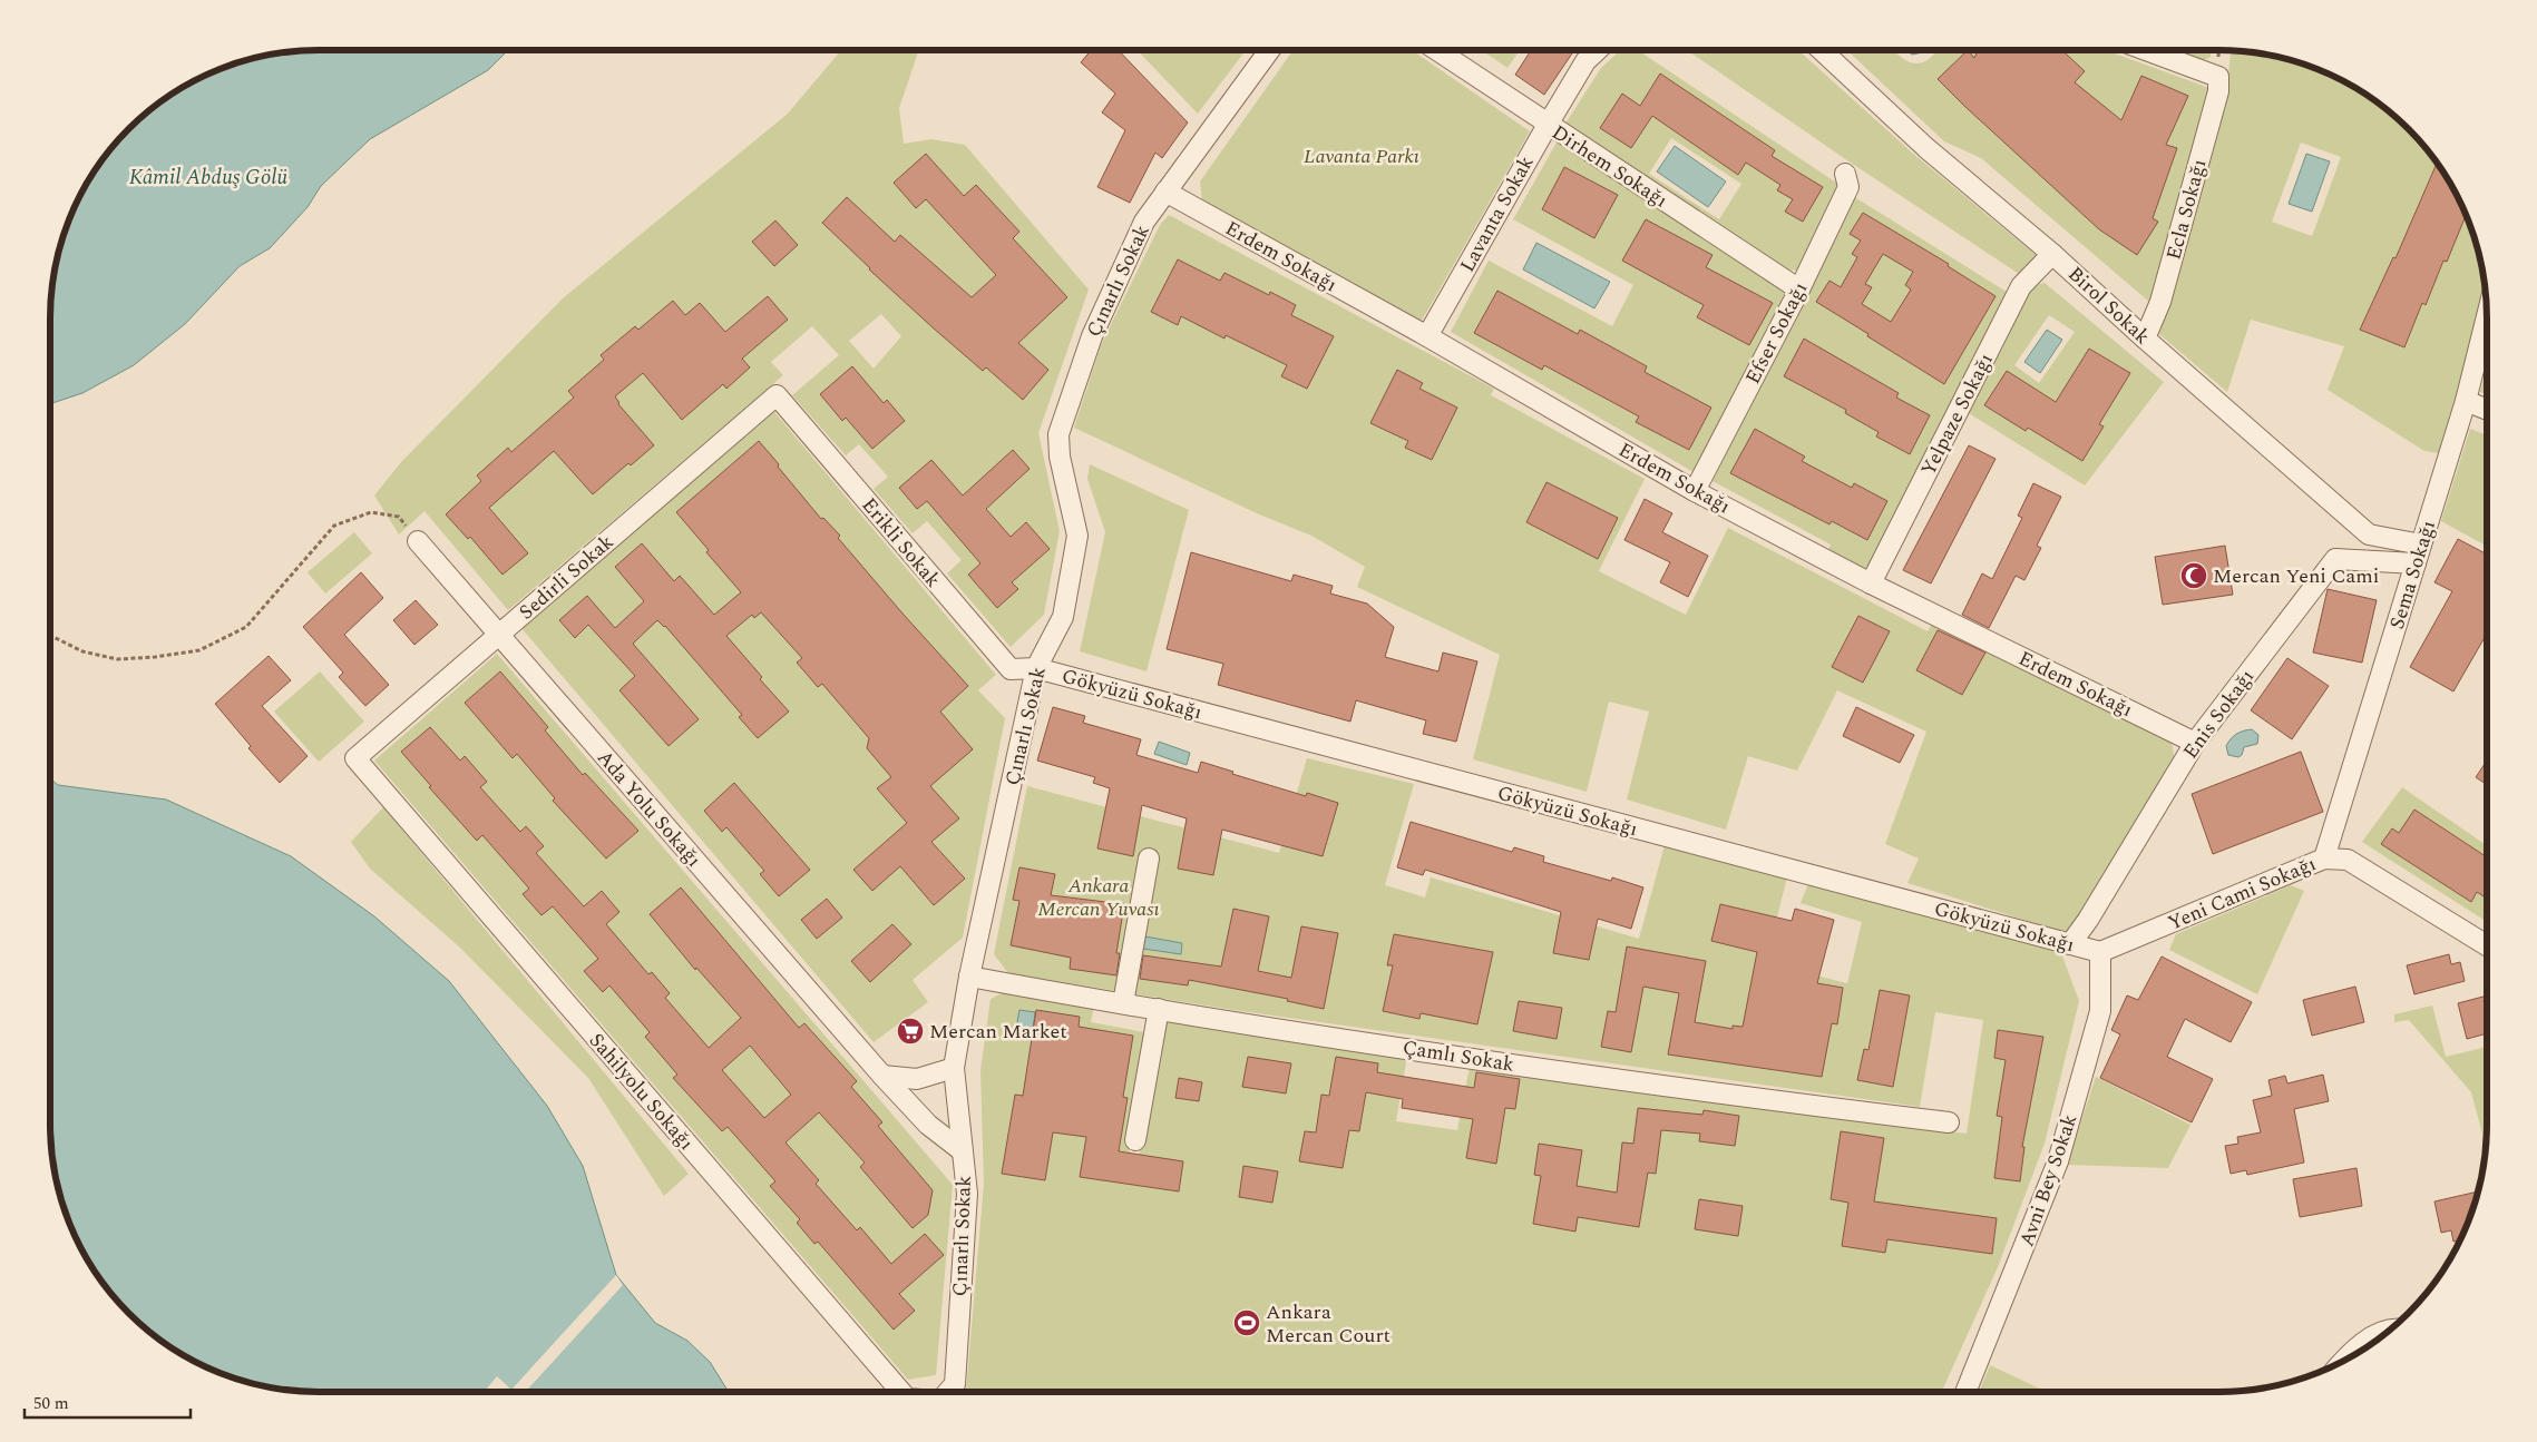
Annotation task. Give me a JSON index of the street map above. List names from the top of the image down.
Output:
{
  "streets": {
    "street": [
      "Dirhem Sokağı",
      "Ecla Sokağı",
      "Lavanta Sokak",
      "Erdem Sokağı",
      "Çınarlı Sokak",
      "Birol Sokak",
      "Efser Sokağı",
      "Yelpaze Sokağı",
      "Erikli Sokak",
      "Sema Sokağı",
      "Sedirli Sokak",
      "Gökyüzü Sokağı",
      "Enis Sokağı",
      "Ada Yolu Sokağı",
      "Yeni Cami Sokağı",
      "Çamlı Sokak",
      "Sahilyolu Sokağı",
      "Avni Bey Sokak"
    ]
  },
  "crossings": [
    ["Dirhem Sokağı", "Lavanta Sokak"],
    ["Dirhem Sokağı", "Efser Sokağı"],
    ["Ecla Sokağı", "Birol Sokak"],
    ["Lavanta Sokak", "Erdem Sokağı"],
    ["Erdem Sokağı", "Çınarlı Sokak"],
    ["Erdem Sokağı", "Efser Sokağı"],
    ["Erdem Sokağı", "Yelpaze Sokağı"],
    ["Erdem Sokağı", "Enis Sokağı"],
    ["Çınarlı Sokak", "Erikli Sokak"],
    ["Çınarlı Sokak", "Gökyüzü Sokağı"],
    ["Çınarlı Sokak", "Ada Yolu Sokağı"],
    ["Çınarlı Sokak", "Çamlı Sokak"],
    ["Birol Sokak", "Yelpaze Sokağı"],
    ["Birol Sokak", "Sema Sokağı"],
    ["Erikli Sokak", "Sedirli Sokak"],
    ["Erikli Sokak", "Gökyüzü Sokağı"],
    ["Sema Sokağı", "Enis Sokağı"],
    ["Sema Sokağı", "Yeni Cami Sokağı"],
    ["Sedirli Sokak", "Ada Yolu Sokağı"],
    ["Sedirli Sokak", "Sahilyolu Sokağı"],
    ["Gökyüzü Sokağı", "Enis Sokağı"],
    ["Gökyüzü Sokağı", "Yeni Cami Sokağı"],
    ["Gökyüzü Sokağı", "Avni Bey Sokak"],
    ["Yeni Cami Sokağı", "Avni Bey Sokak"]
  ],
  "water": ["Kâmil Abduş Gölü"],
  "parks": ["Lavanta Parkı", "Ankara Mercan Yuvası"],
  "places": {
    "mosque": ["Mercan Yeni Cami"],
    "supermarket": ["Mercan Market"],
    "sports": ["Ankara Mercan Court"]
  },
  "scale_bar": "50 m"
}
